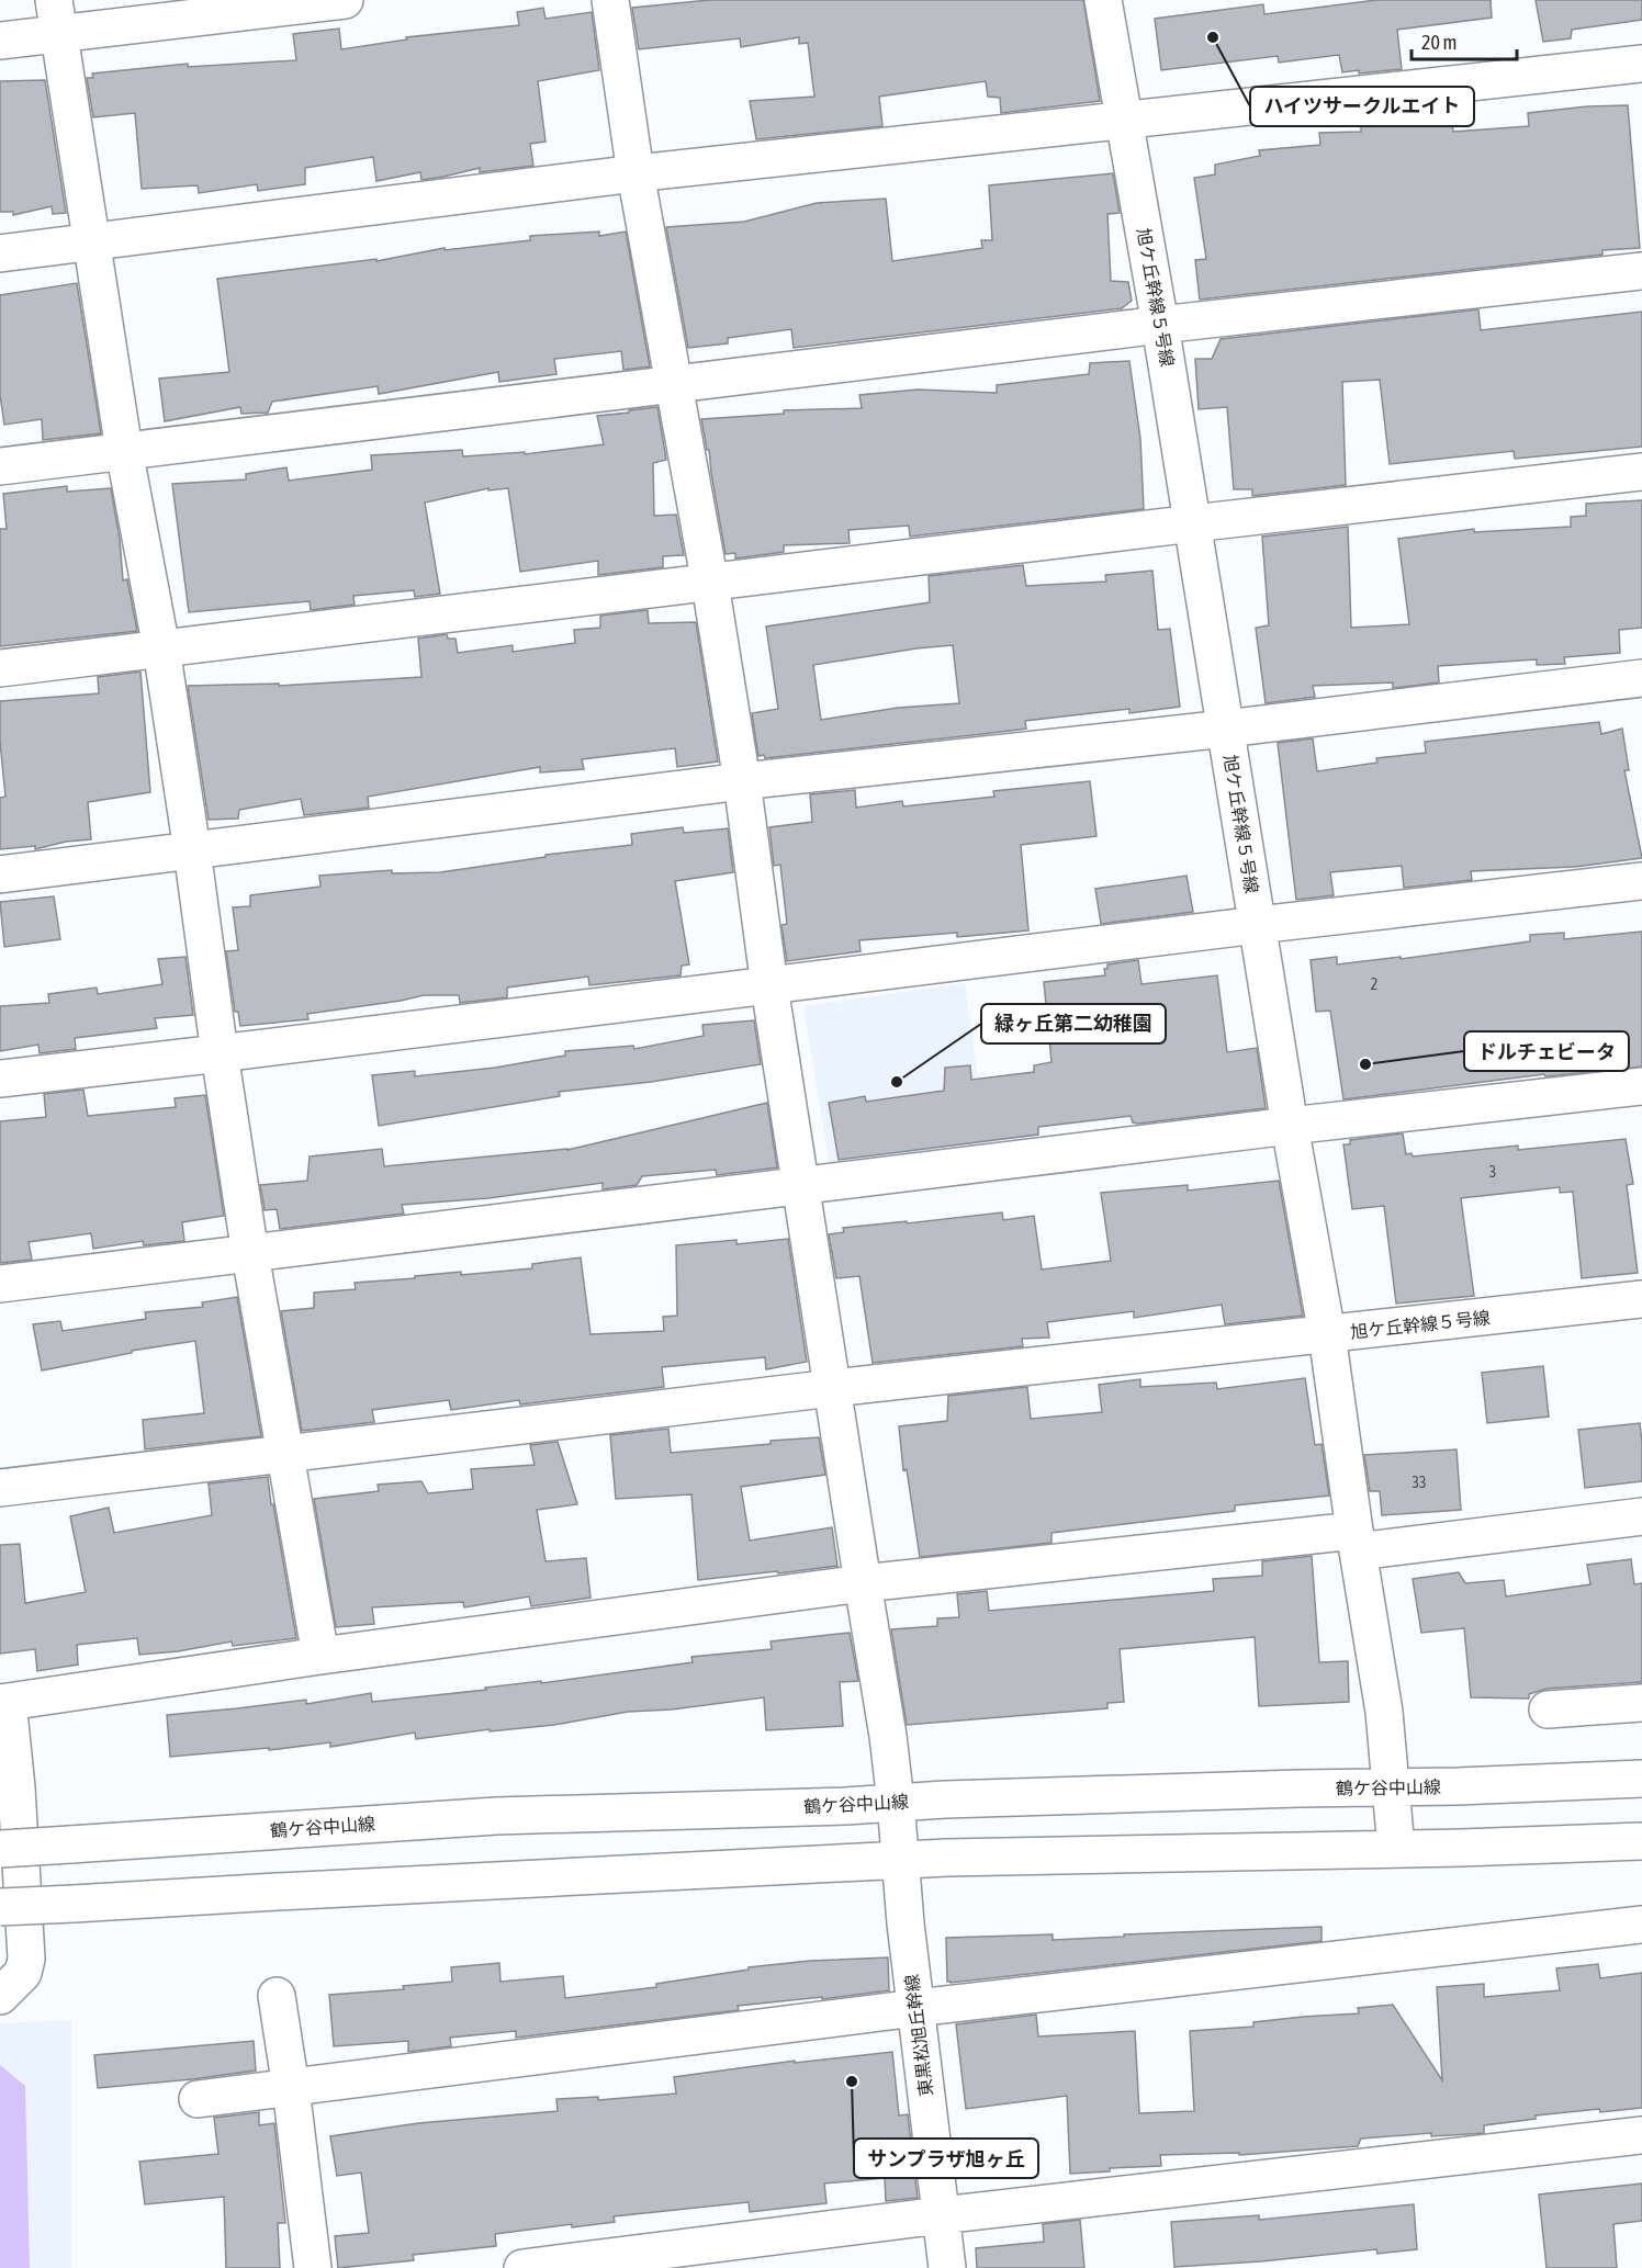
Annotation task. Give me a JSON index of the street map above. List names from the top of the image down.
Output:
{
  "streets": {
    "street": ["旭ケ丘幹線５号線", "鶴ケ谷中山線", "東黒松旭丘幹線"]
  },
  "crossings": [
    ["鶴ケ谷中山線", "東黒松旭丘幹線"]
  ],
  "places": [
    "ハイツサークルエイト",
    "ドルチェビータ",
    "緑ヶ丘第二幼稚園",
    "サンプラザ旭ヶ丘"
  ],
  "house_numbers": ["2", "3", "33"],
  "scale_bar": "20 m"
}
